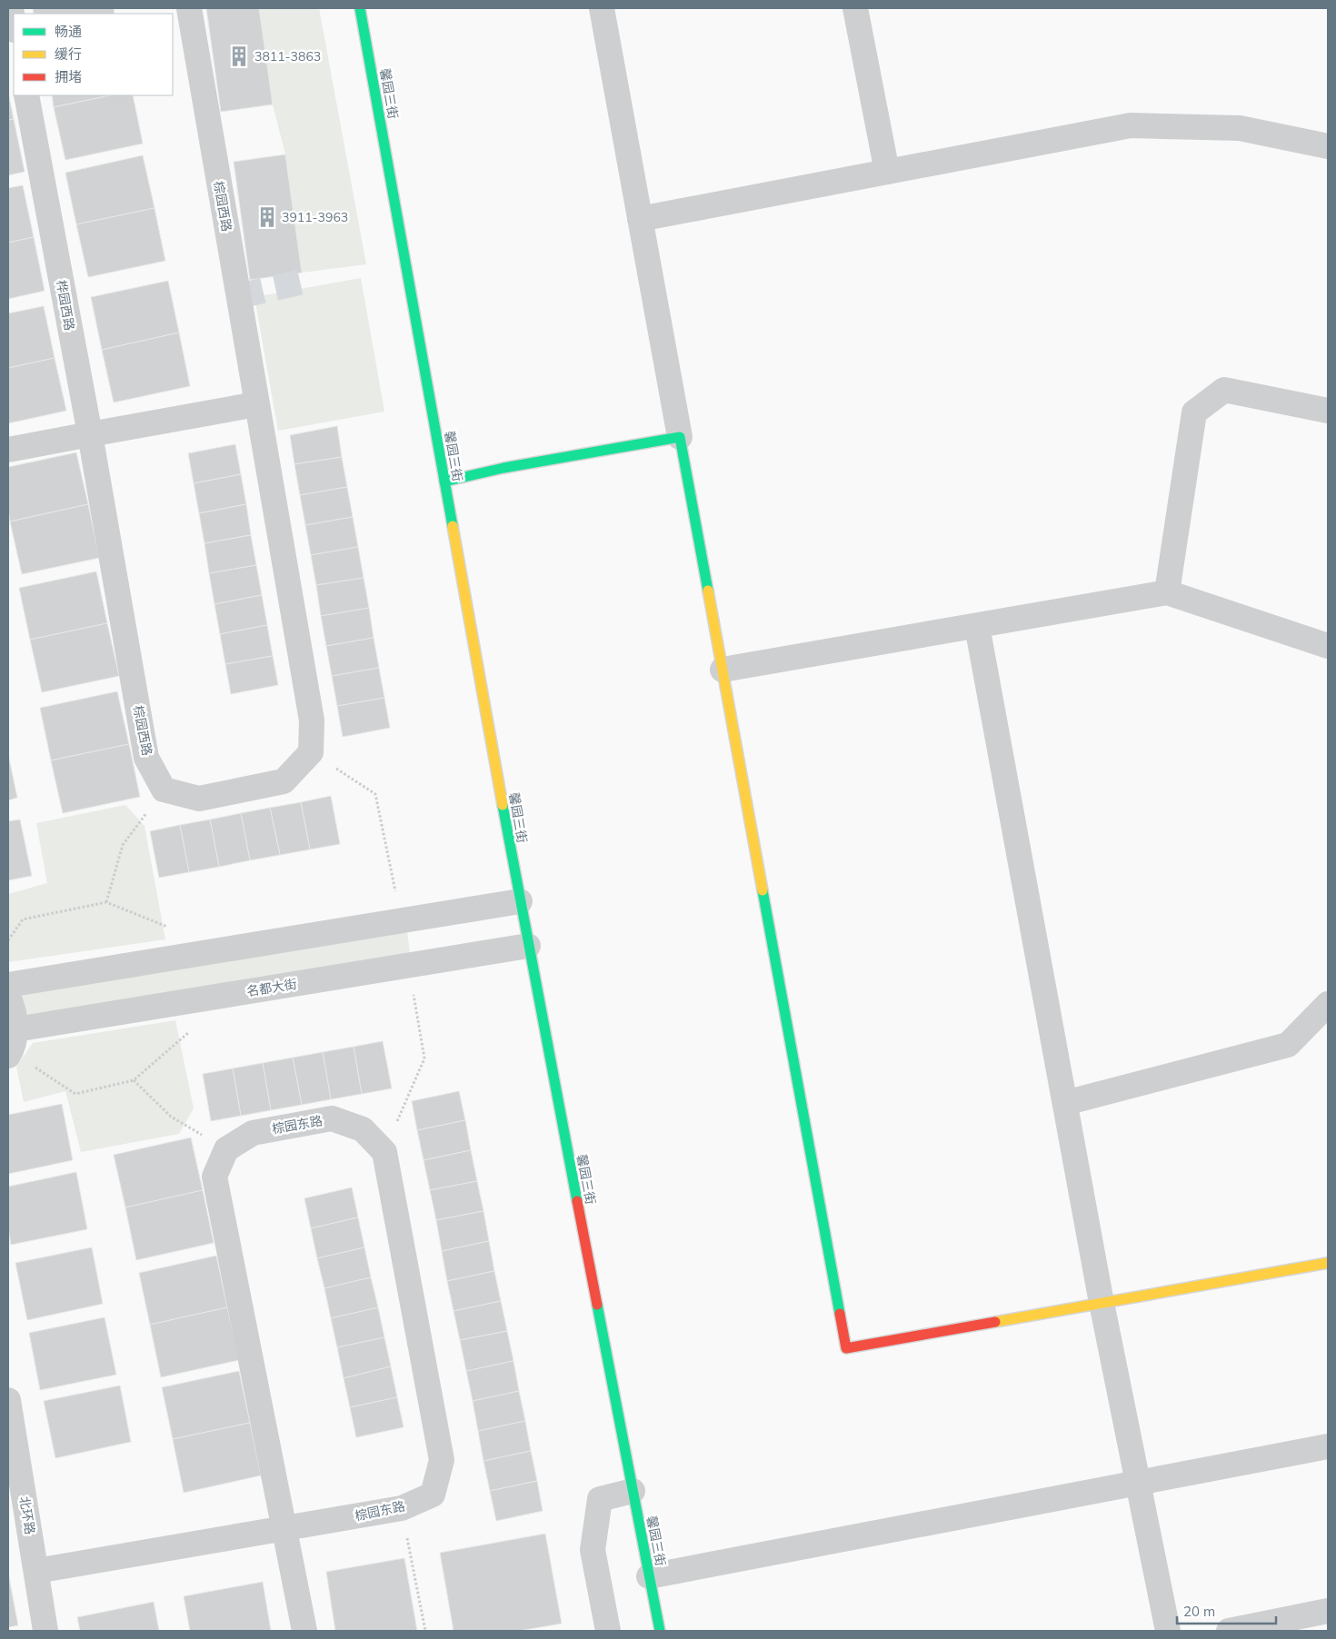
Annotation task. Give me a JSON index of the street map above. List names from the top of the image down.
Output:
{
  "streets": {
    "street": [
      "馨园三街",
      "棕园西路",
      "桦园西路",
      "名都大街",
      "棕园东路",
      "北环路"
    ]
  },
  "crossings": [
    ["馨园三街", "名都大街"],
    ["棕园西路", "桦园西路"],
    ["棕园东路", "北环路"]
  ],
  "places": {
    "building": ["3811-3863", "3911-3963"]
  },
  "legend": ["畅通", "缓行", "拥堵"],
  "scale_bar": "20 m"
}
